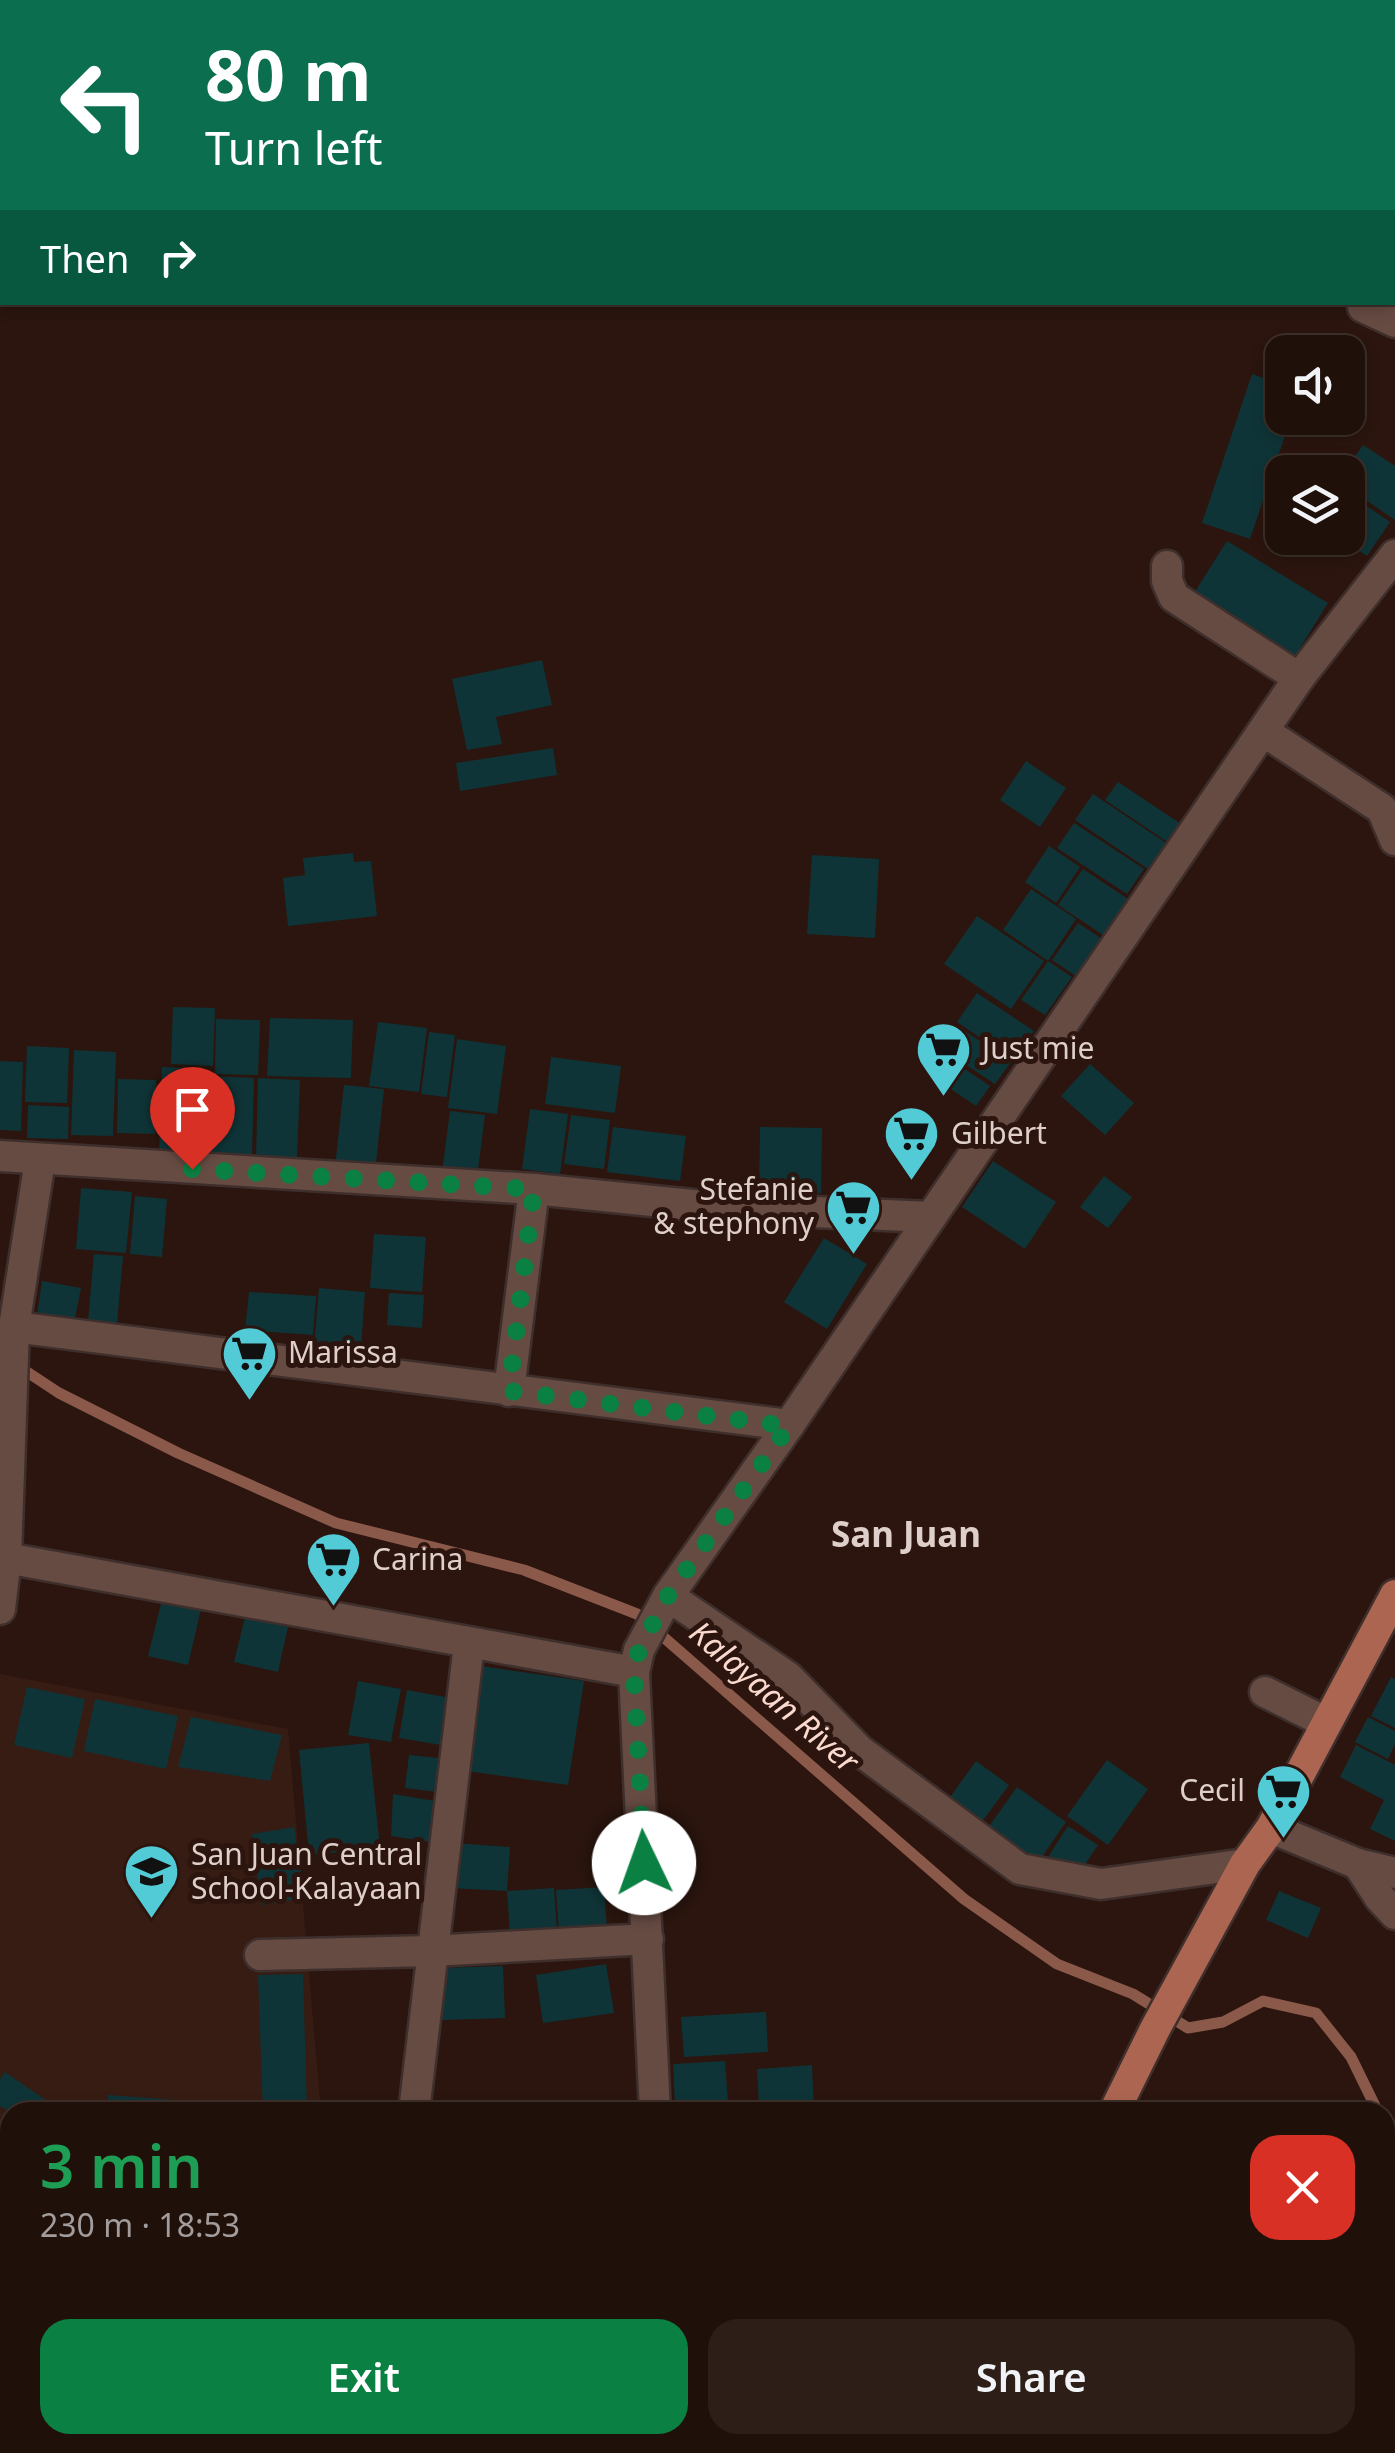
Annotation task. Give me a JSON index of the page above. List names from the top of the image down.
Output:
{
  "districts": ["San Juan"],
  "water": ["Kalayaan River"],
  "places": {
    "supermarket": [
      "Just mie",
      "Gilbert",
      "Stefanie & stephony",
      "Marissa",
      "Carina",
      "Cecil"
    ],
    "school or university": ["San Juan Central School-Kalayaan"]
  },
  "page": {
    "turn": ["80 m", "Turn left"],
    "then": "Then",
    "heading": ["3 min", "230 m · 18:53"],
    "buttons": ["Exit", "Share"]
  }
}
